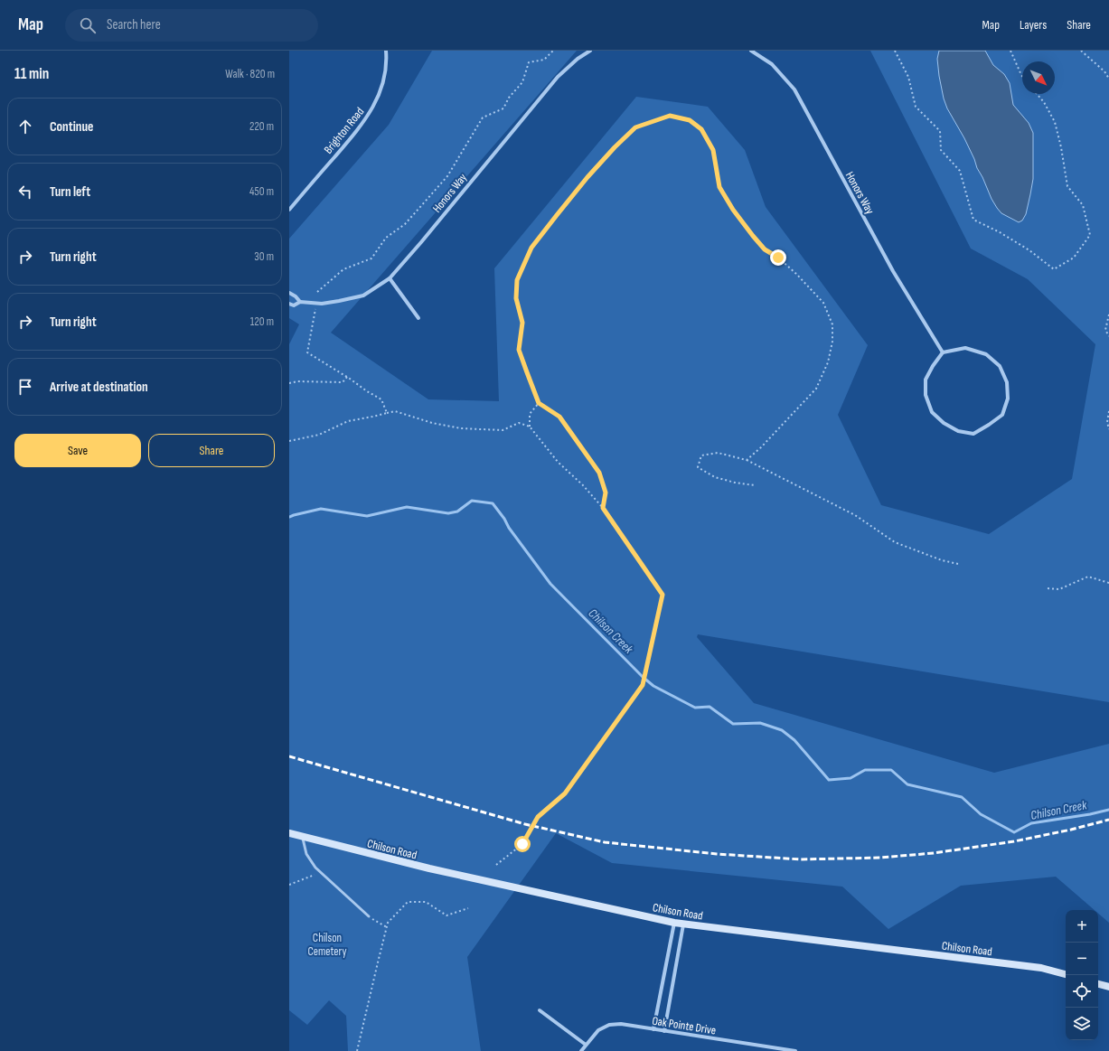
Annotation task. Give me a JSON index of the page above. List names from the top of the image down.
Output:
{
  "streets": {
    "main road": ["Chilson Road"],
    "street": ["Brighton Road", "Honors Way", "Oak Pointe Drive"]
  },
  "water": ["Chilson Creek"],
  "parks": ["Chilson Cemetery"],
  "north": "bottom right",
  "page": {
    "header": "Map",
    "search": "Search here",
    "nav": ["Map", "Layers", "Share"],
    "heading": ["11 min", "Walk · 820 m"],
    "list": [
      ["Continue", "220 m"],
      ["Turn left", "450 m"],
      ["Turn right", "30 m"],
      ["Turn right", "120 m"],
      "Arrive at destination"
    ],
    "buttons": ["Save", "Share"],
    "map_buttons": ["+", "−"]
  }
}
